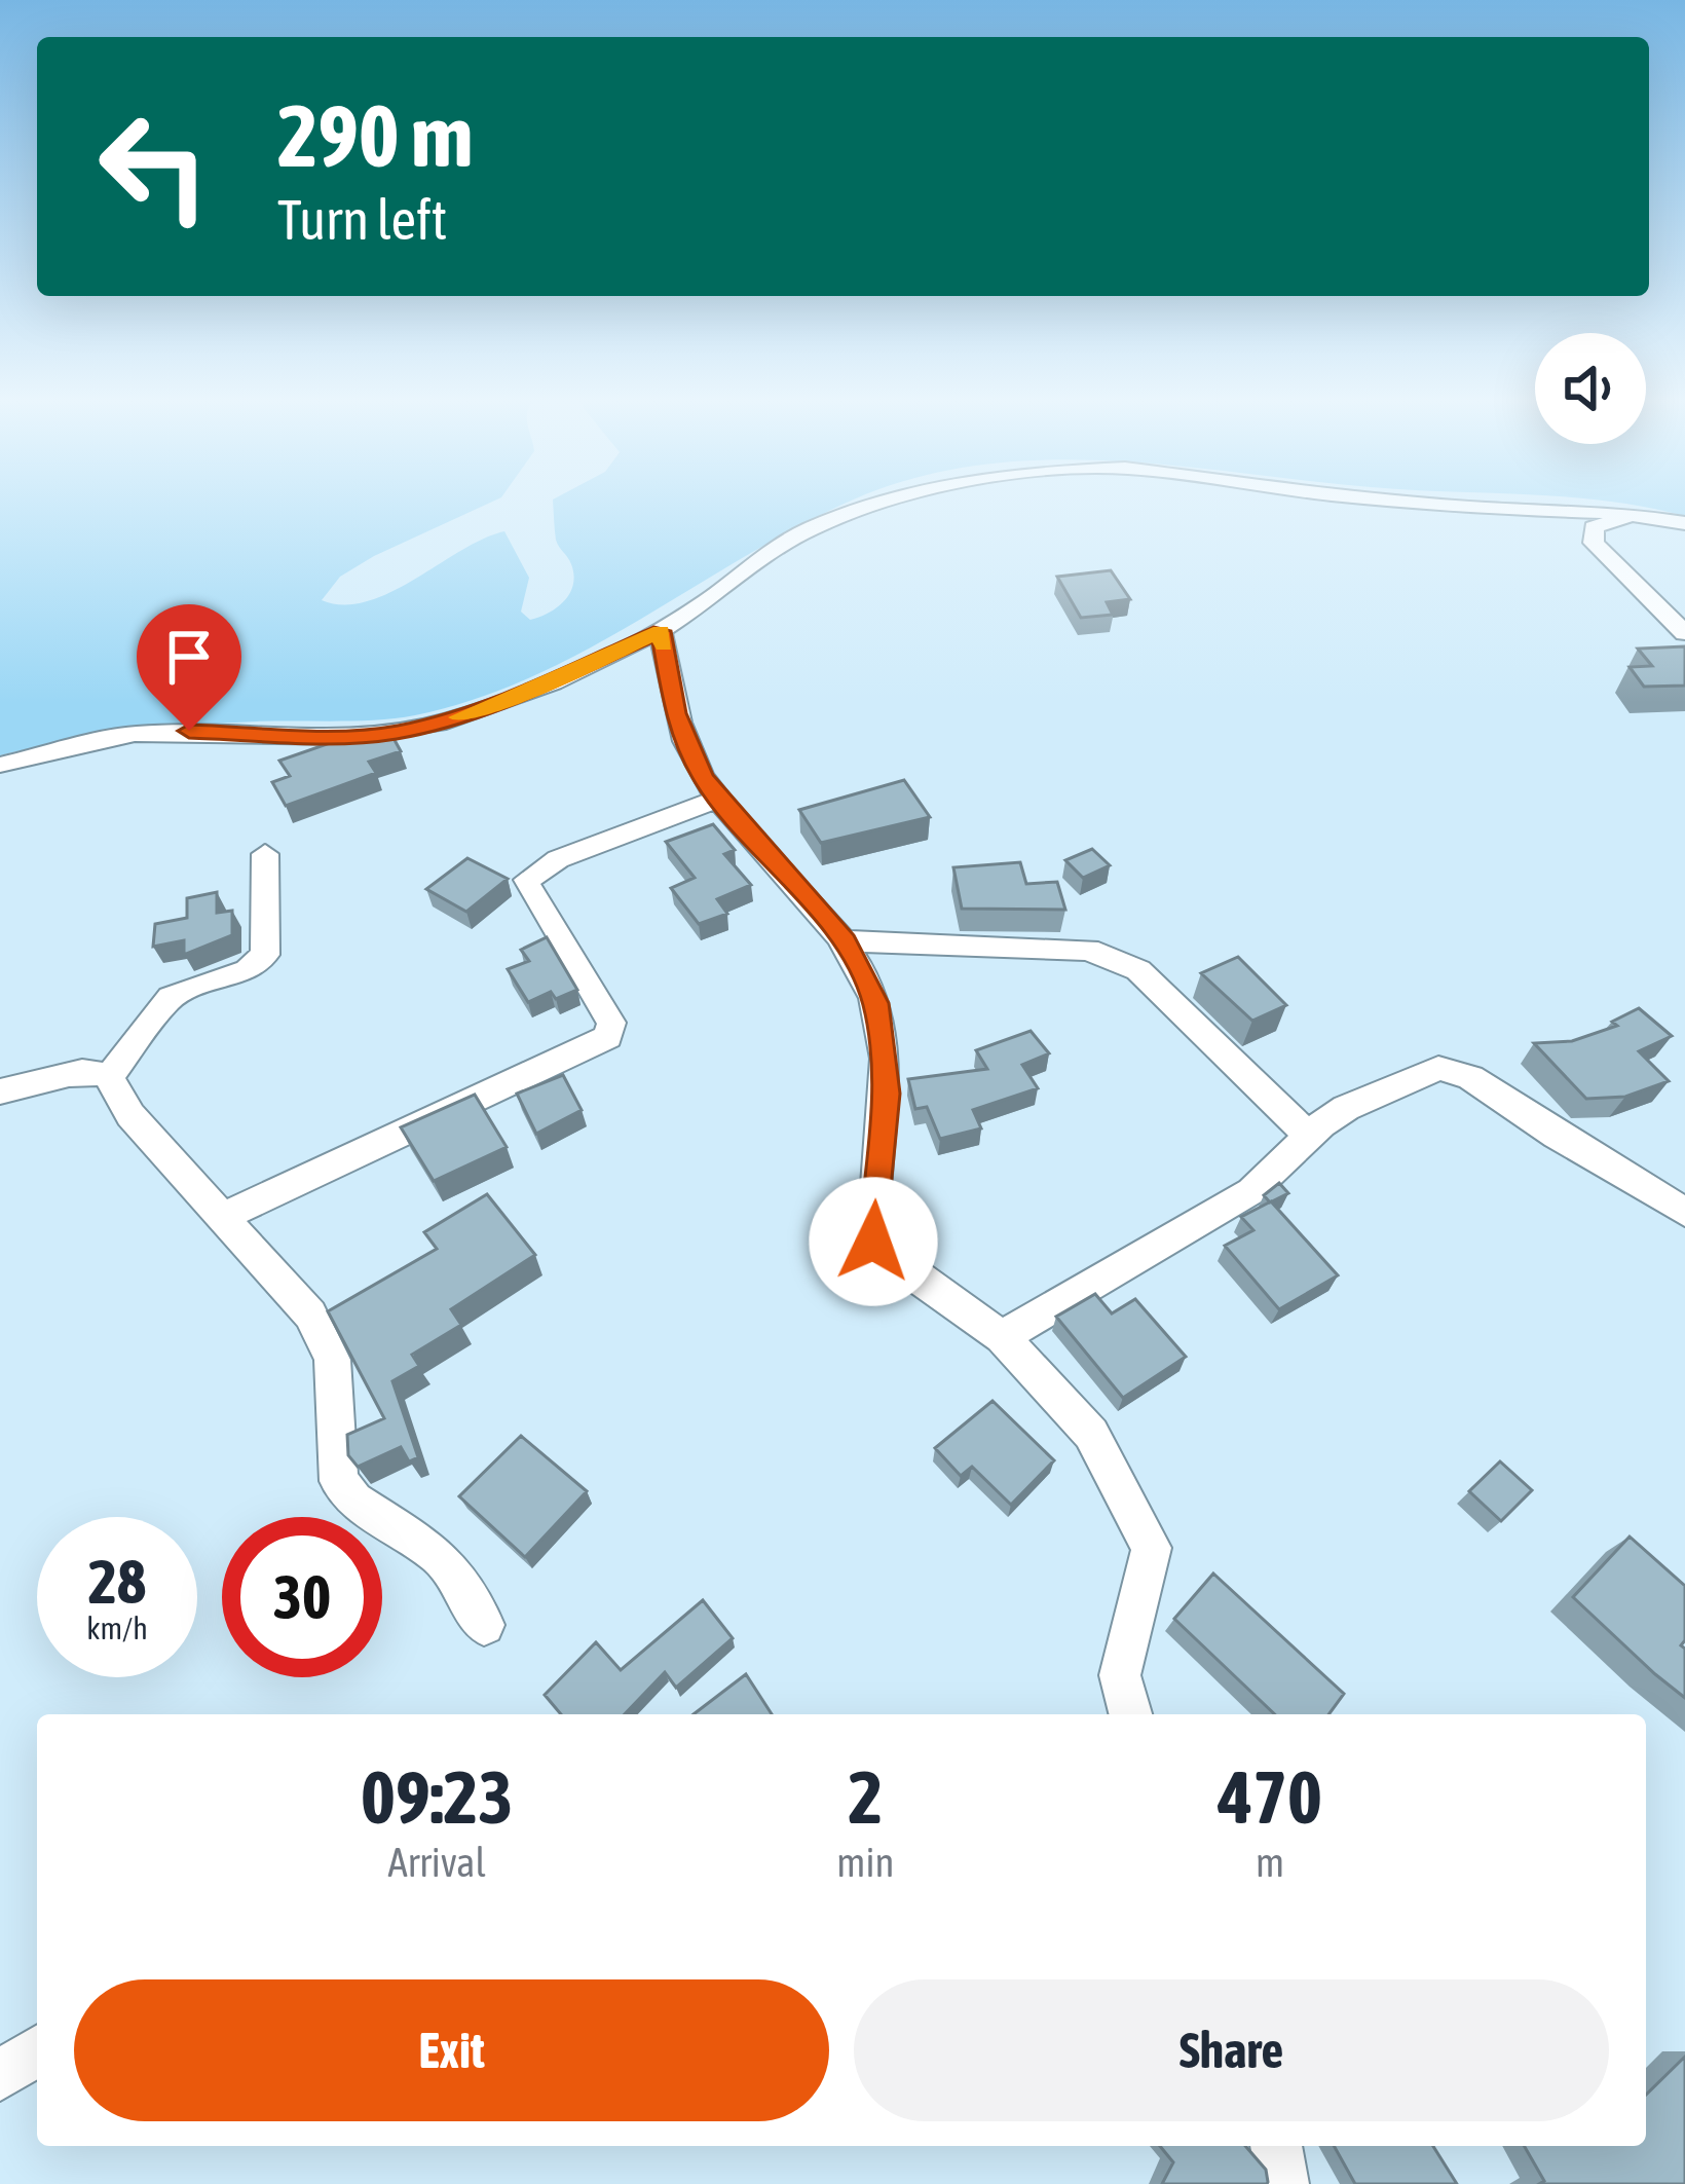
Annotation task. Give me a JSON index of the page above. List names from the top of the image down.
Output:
{
  "page": {
    "turn": ["290 m", "Turn left"],
    "speed": "28 km/h",
    "limit": "30",
    "eta": [
      "09:23",
      "Arrival",
      "2",
      "min",
      "470",
      "m"
    ],
    "buttons": ["Exit", "Share"]
  }
}
